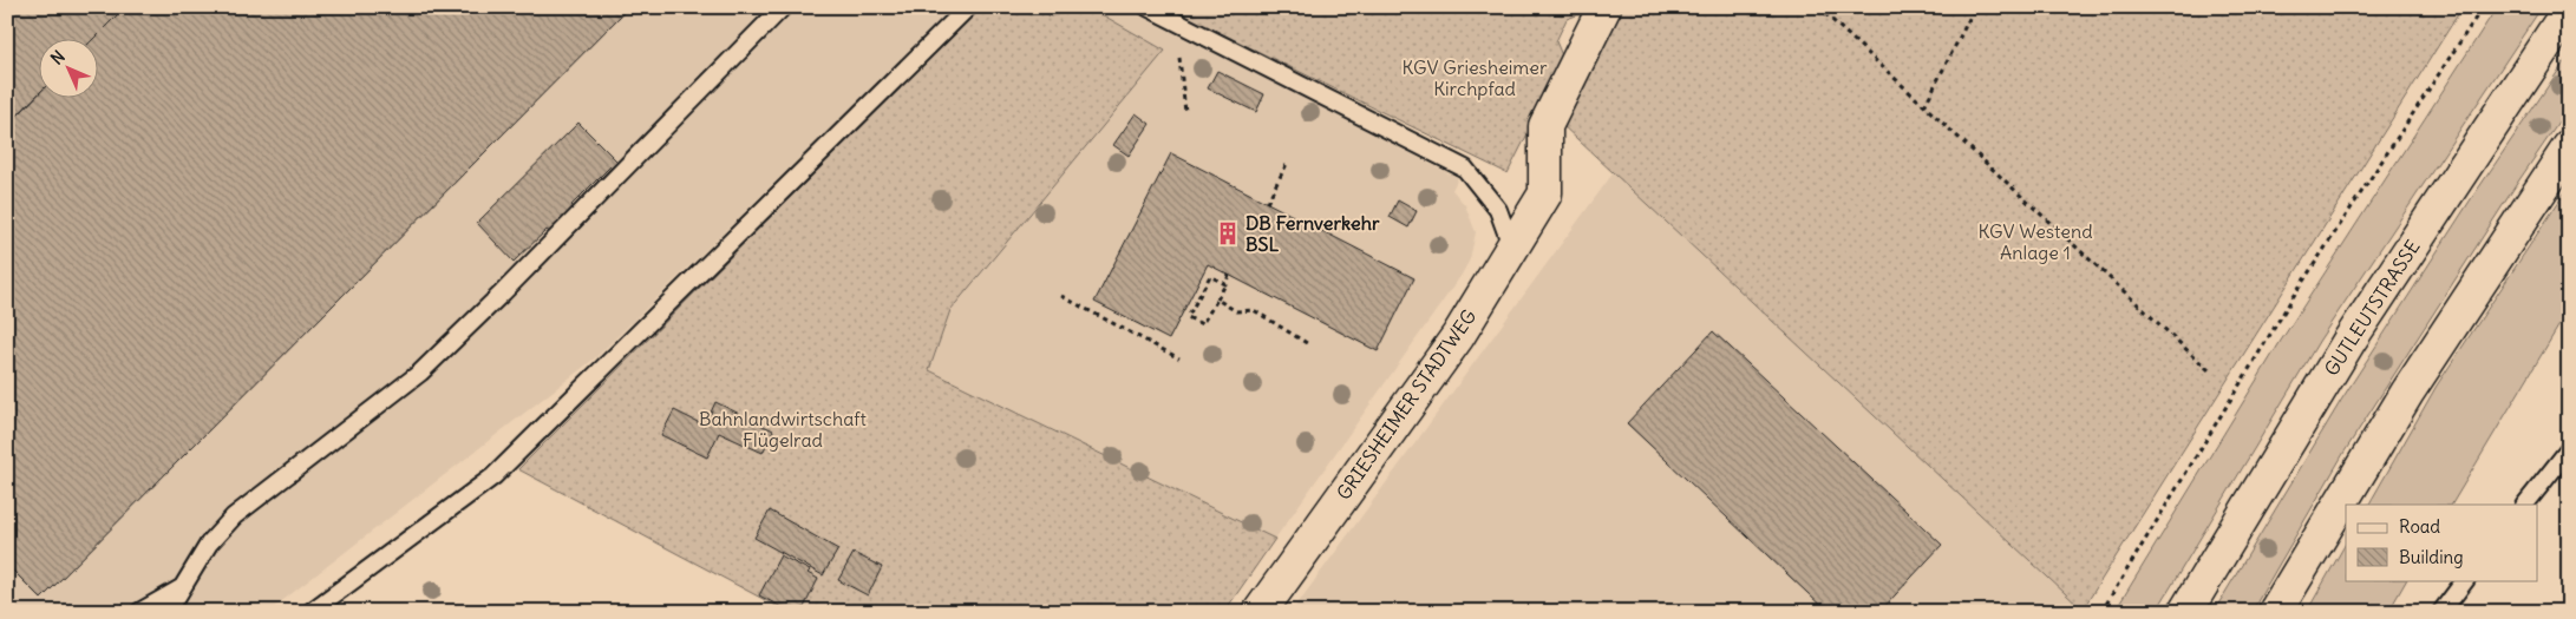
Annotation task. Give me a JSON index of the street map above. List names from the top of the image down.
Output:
{
  "streets": {
    "main road": ["GUTLEUTSTRASSE", "GRIESHEIMER STADTWEG"]
  },
  "parks": ["KGV Griesheimer Kirchpfad", "KGV Westend Anlage 1", "Bahnlandwirtschaft Flügelrad"],
  "places": {
    "building": ["DB Fernverkehr BSL"]
  },
  "legend": ["Road", "Building"],
  "north": "top left"
}
